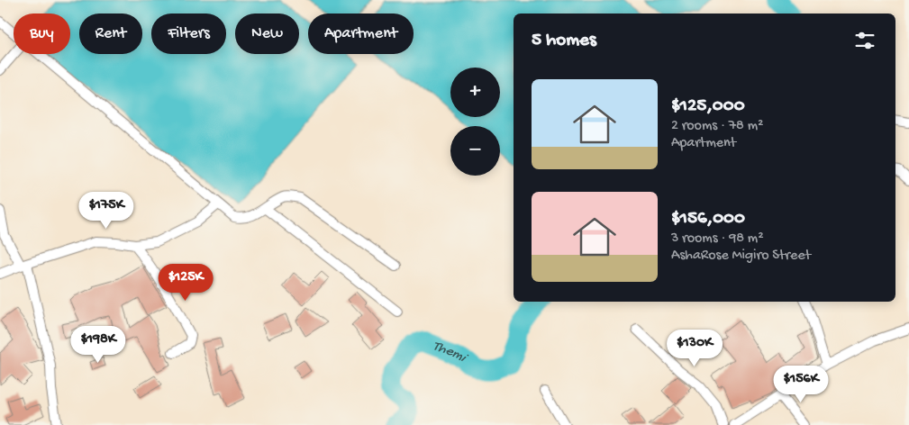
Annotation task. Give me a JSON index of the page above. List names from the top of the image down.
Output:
{
  "water": ["Themi"],
  "page": {
    "chip": [
      "Buy",
      "Rent",
      "Filters",
      "New",
      "Apartment"
    ],
    "heading": "5 homes",
    "map_buttons": ["+", "−"],
    "list": [
      {
        "name": "$125,000",
        "note": "2 rooms · 78 m² · Apartment"
      },
      {
        "name": "$156,000",
        "note": "3 rooms · 98 m² · AshaRose Migiro Street"
      }
    ],
    "price": [
      "$175K",
      "$125K",
      "$198K",
      "$130K",
      "$156K"
    ]
  }
}
